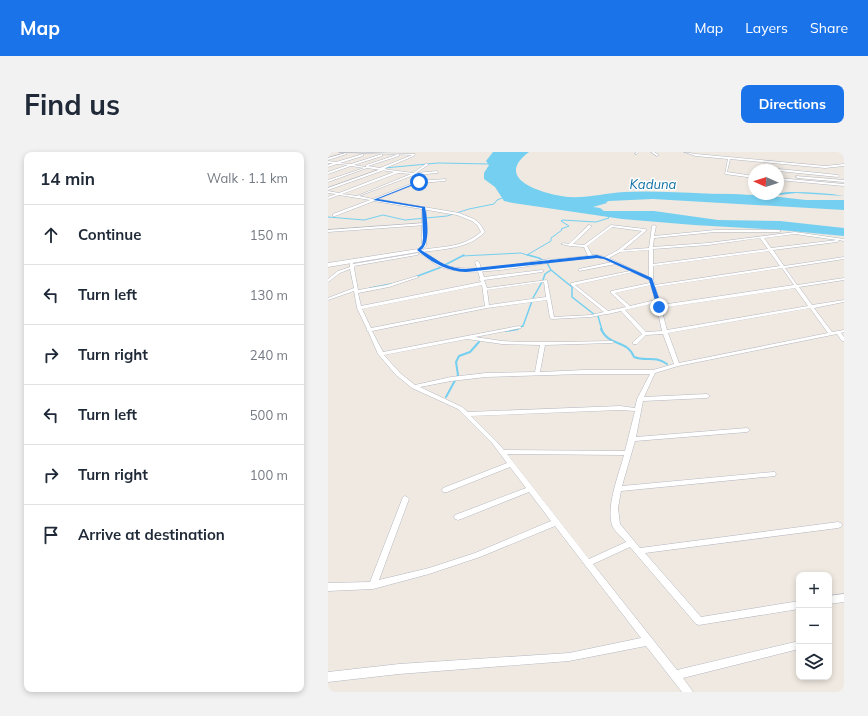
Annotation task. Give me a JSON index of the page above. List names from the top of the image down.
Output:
{
  "water": ["Kaduna"],
  "north": "left",
  "page": {
    "header": "Map",
    "nav": ["Map", "Layers", "Share"],
    "buttons": "Directions",
    "title": "Find us",
    "heading": ["14 min", "Walk · 1.1 km"],
    "list": [
      ["Continue", "150 m"],
      ["Turn left", "130 m"],
      ["Turn right", "240 m"],
      ["Turn left", "500 m"],
      ["Turn right", "100 m"],
      "Arrive at destination"
    ],
    "map_buttons": ["+", "−"]
  }
}
